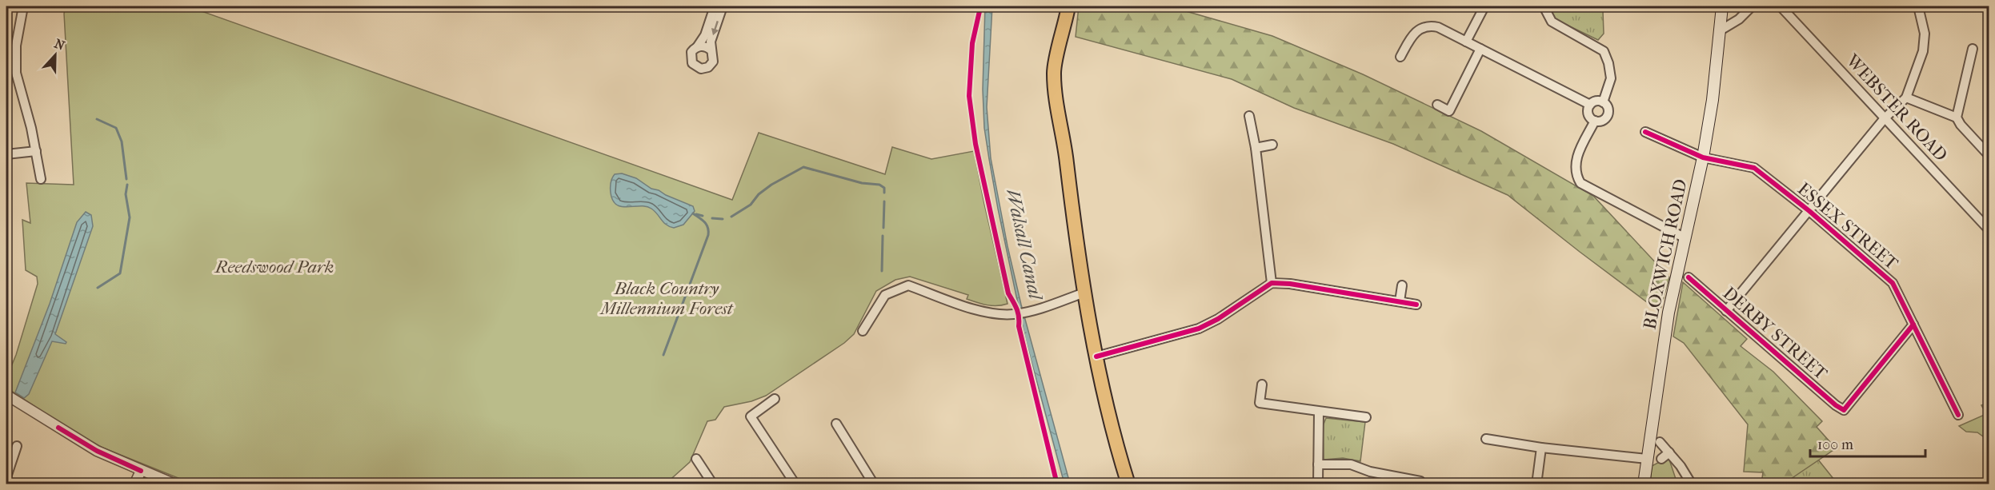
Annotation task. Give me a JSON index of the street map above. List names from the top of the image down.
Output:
{
  "streets": {
    "main road": ["BLOXWICH ROAD"],
    "street": ["WEBSTER ROAD", "ESSEX STREET", "DERBY STREET"]
  },
  "crossings": [
    ["ESSEX STREET", "BLOXWICH ROAD"],
    ["ESSEX STREET", "DERBY STREET"]
  ],
  "water": ["Walsall Canal"],
  "parks": ["Reedswood Park", "Black Country Millennium Forest"],
  "scale_bar": "100 m",
  "north": "top"
}
